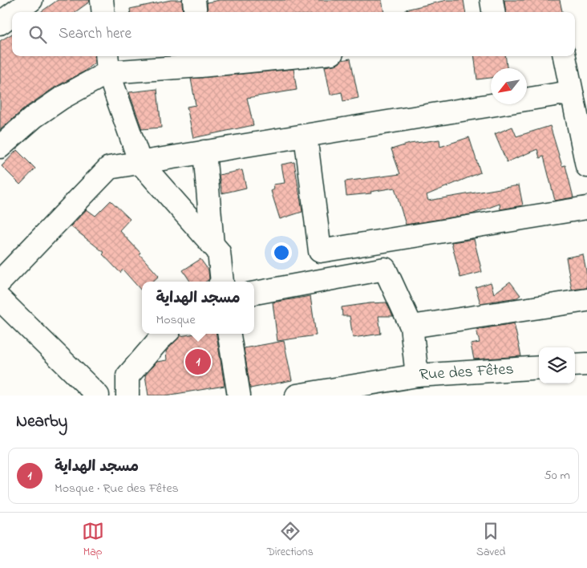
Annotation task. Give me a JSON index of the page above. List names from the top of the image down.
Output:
{
  "streets": {
    "street": ["Rue des Fêtes"]
  },
  "north": "bottom left",
  "page": {
    "search": "Search here",
    "popup": ["مسجد الهداية", "Mosque"],
    "pins": "1",
    "heading": "Nearby",
    "list": [
      {
        "mark": "1",
        "name": "مسجد الهداية",
        "note": "Mosque · Rue des Fêtes",
        "value": "50 m"
      }
    ],
    "nav": ["Map", "Directions", "Saved"]
  }
}
